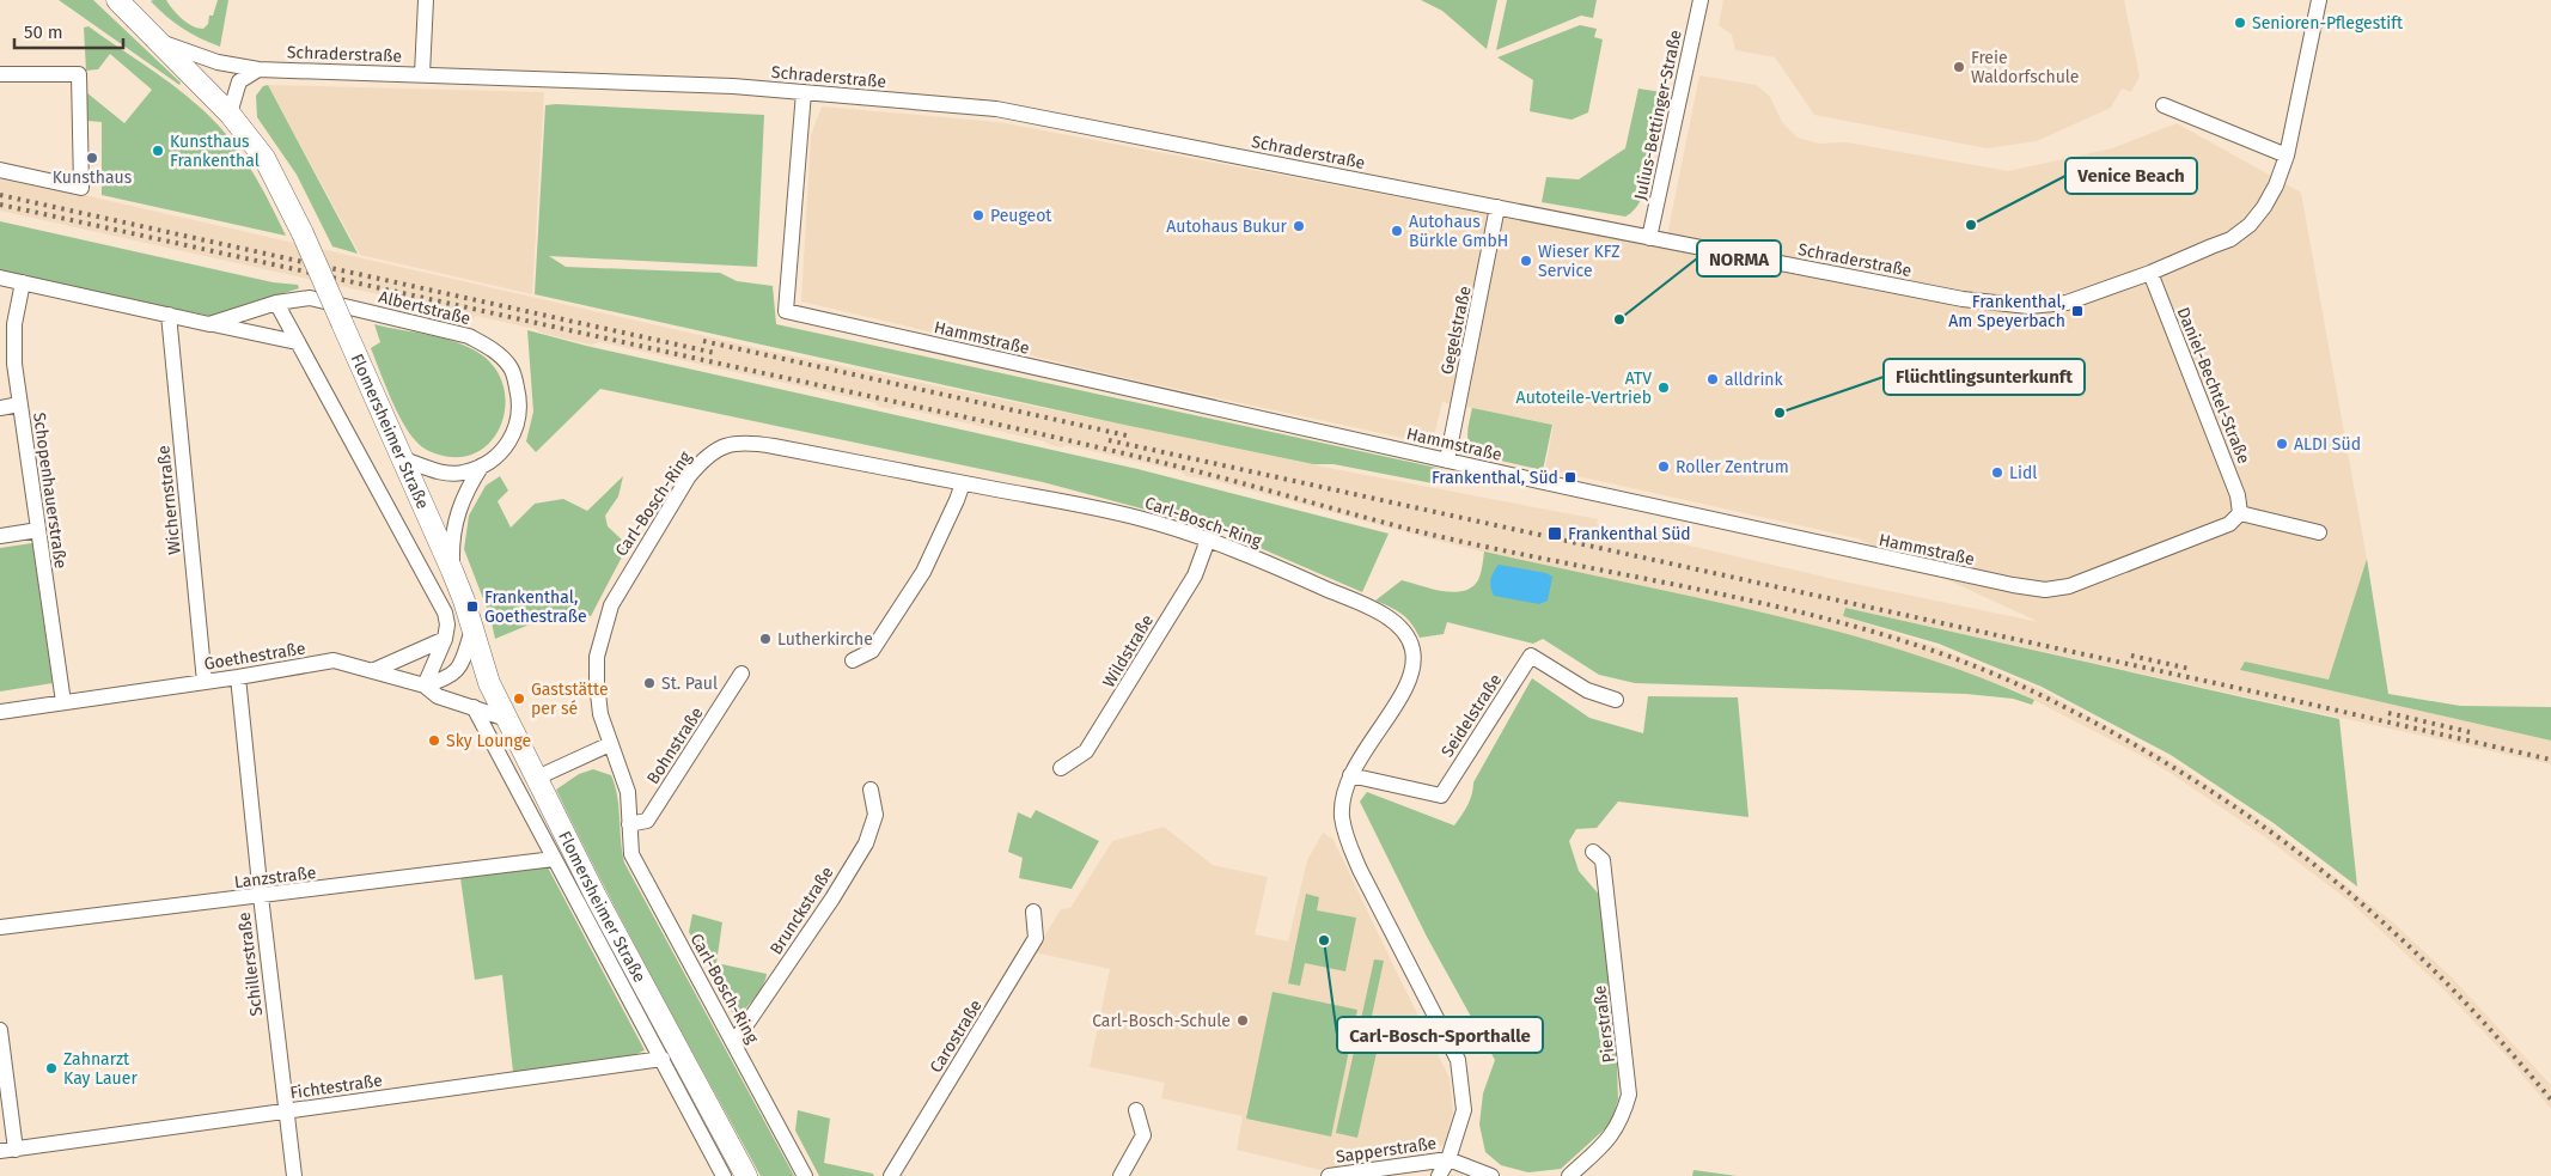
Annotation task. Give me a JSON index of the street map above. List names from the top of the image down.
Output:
{
  "streets": {
    "main road": ["Flomersheimer Straße"],
    "street": [
      "Schraderstraße",
      "Julius-Bettinger-Straße",
      "Albertstraße",
      "Gegelstraße",
      "Hammstraße",
      "Daniel-Bechtel-Straße",
      "Schopenhauerstraße",
      "Wichernstraße",
      "Carl-Bosch-Ring",
      "Wildstraße",
      "Goethestraße",
      "Seidelstraße",
      "Bohnstraße",
      "Lanzstraße",
      "Brunckstraße",
      "Schillerstraße",
      "Pierstraße",
      "Carostraße",
      "Fichtestraße",
      "Sapperstraße"
    ]
  },
  "crossings": [
    ["Schraderstraße", "Julius-Bettinger-Straße"],
    ["Schraderstraße", "Gegelstraße"],
    ["Schraderstraße", "Hammstraße"],
    ["Schraderstraße", "Daniel-Bechtel-Straße"],
    ["Schraderstraße", "Flomersheimer Straße"],
    ["Albertstraße", "Flomersheimer Straße"],
    ["Gegelstraße", "Hammstraße"],
    ["Hammstraße", "Daniel-Bechtel-Straße"],
    ["Flomersheimer Straße", "Goethestraße"],
    ["Flomersheimer Straße", "Lanzstraße"],
    ["Flomersheimer Straße", "Fichtestraße"],
    ["Schopenhauerstraße", "Goethestraße"],
    ["Wichernstraße", "Goethestraße"],
    ["Carl-Bosch-Ring", "Wildstraße"],
    ["Carl-Bosch-Ring", "Seidelstraße"],
    ["Carl-Bosch-Ring", "Bohnstraße"],
    ["Carl-Bosch-Ring", "Brunckstraße"],
    ["Carl-Bosch-Ring", "Sapperstraße"],
    ["Goethestraße", "Schillerstraße"],
    ["Lanzstraße", "Schillerstraße"],
    ["Schillerstraße", "Fichtestraße"]
  ],
  "places": {
    "other": [
      "Senioren-Pflegestift",
      "Freie Waldorfschule",
      "Kunsthaus Frankenthal",
      "Kunsthaus",
      "Peugeot",
      "Venice Beach",
      "Autohaus Bukur",
      "Autohaus Bürkle GmbH",
      "Wieser KFZ Service",
      "NORMA",
      "alldrink",
      "ATV Autoteile-Vertrieb",
      "Flüchtlingsunterkunft",
      "ALDI Süd",
      "Roller Zentrum",
      "Lidl",
      "Lutherkirche",
      "St. Paul",
      "Gaststätte per sé",
      "Sky Lounge",
      "Carl-Bosch-Sporthalle",
      "Carl-Bosch-Schule",
      "Zahnarzt Kay Lauer"
    ],
    "transit": [
      "Frankenthal, Am Speyerbach",
      "Frankenthal, Süd",
      "Frankenthal Süd",
      "Frankenthal, Goethestraße"
    ]
  },
  "scale_bar": "50 m"
}
